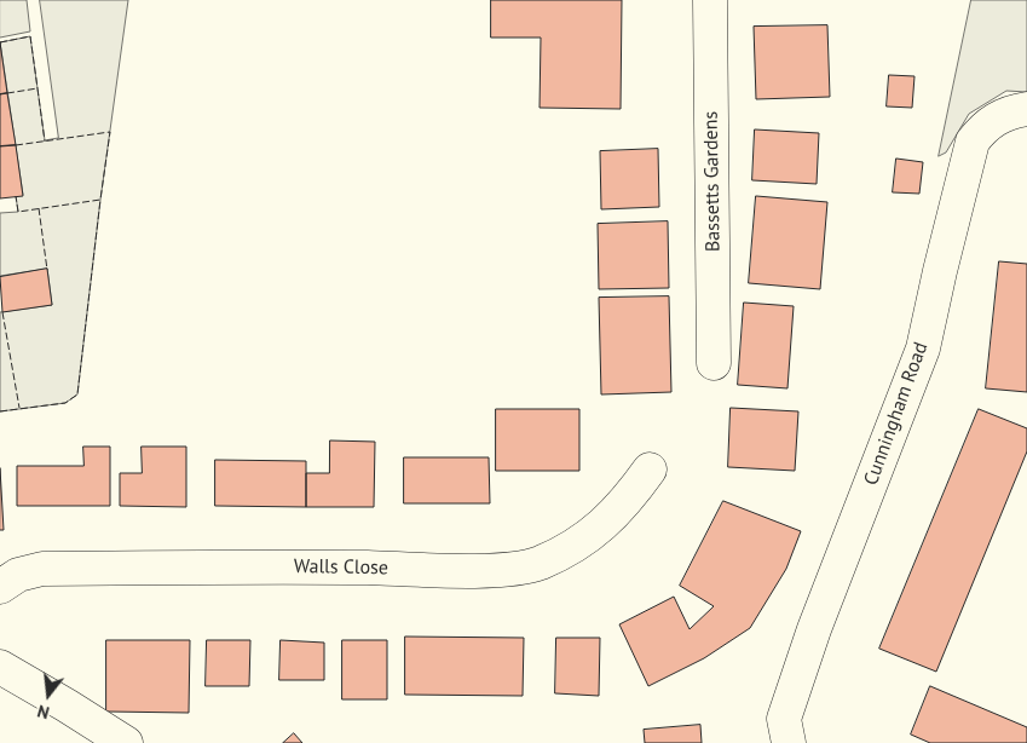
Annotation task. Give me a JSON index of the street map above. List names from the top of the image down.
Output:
{
  "streets": {
    "street": ["Bassetts Gardens", "Cunningham Road", "Walls Close"]
  },
  "north": "bottom"
}
